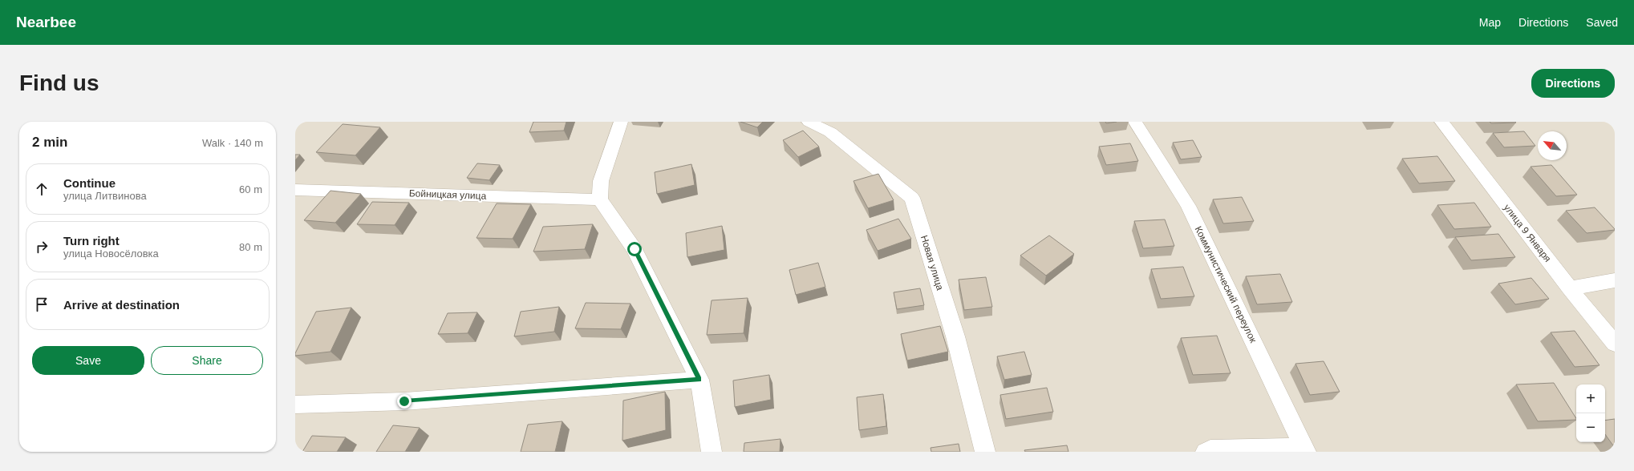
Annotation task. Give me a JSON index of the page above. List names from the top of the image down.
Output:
{
  "streets": {
    "street": [
      "Бойницкая улица",
      "улица 9 Января",
      "Новая улица",
      "Коммунистический переулок"
    ]
  },
  "north": "top left",
  "page": {
    "header": "Nearbee",
    "nav": ["Map", "Directions", "Saved"],
    "buttons": [
      "Directions",
      ["Save", "Share"]
    ],
    "title": "Find us",
    "heading": ["2 min", "Walk · 140 m"],
    "list": [
      ["Continue", "улица Литвинова", "60 m"],
      ["Turn right", "улица Новосёловка", "80 m"],
      "Arrive at destination"
    ],
    "map_buttons": ["+", "−"]
  }
}
